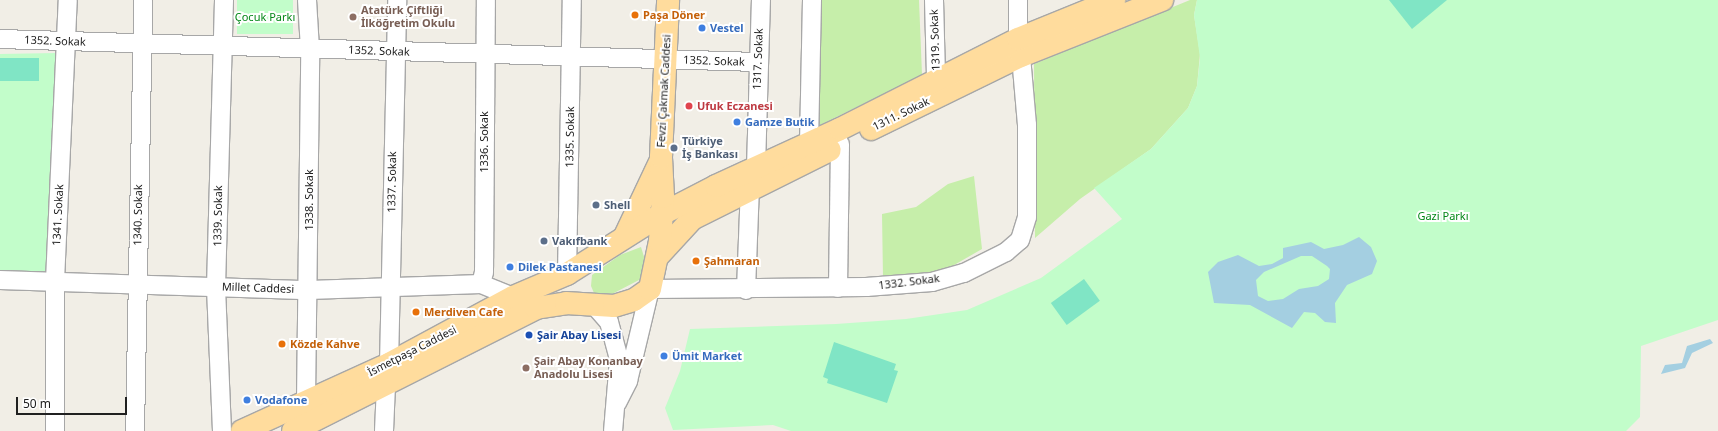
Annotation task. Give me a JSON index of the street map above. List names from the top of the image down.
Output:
{
  "streets": {
    "main road": ["Fevzi Çakmak Caddesi", "1311. Sokak", "İsmetpaşa Caddesi"],
    "street": [
      "1319. Sokak",
      "1352. Sokak",
      "1317. Sokak",
      "1335. Sokak",
      "1336. Sokak",
      "1337. Sokak",
      "1338. Sokak",
      "1341. Sokak",
      "1340. Sokak",
      "1339. Sokak",
      "1332. Sokak",
      "Millet Caddesi"
    ]
  },
  "crossings": [
    ["1319. Sokak", "1311. Sokak"],
    ["1352. Sokak", "1317. Sokak"],
    ["1352. Sokak", "Fevzi Çakmak Caddesi"],
    ["1352. Sokak", "1335. Sokak"],
    ["1352. Sokak", "1336. Sokak"],
    ["1352. Sokak", "1337. Sokak"],
    ["1352. Sokak", "1338. Sokak"],
    ["1352. Sokak", "1341. Sokak"],
    ["1352. Sokak", "1340. Sokak"],
    ["1352. Sokak", "1339. Sokak"],
    ["1317. Sokak", "1311. Sokak"],
    ["Fevzi Çakmak Caddesi", "1311. Sokak"],
    ["Fevzi Çakmak Caddesi", "1332. Sokak"],
    ["Fevzi Çakmak Caddesi", "İsmetpaşa Caddesi"],
    ["1311. Sokak", "1332. Sokak"],
    ["1311. Sokak", "İsmetpaşa Caddesi"],
    ["1335. Sokak", "İsmetpaşa Caddesi"],
    ["1336. Sokak", "Millet Caddesi"],
    ["1337. Sokak", "Millet Caddesi"],
    ["1337. Sokak", "İsmetpaşa Caddesi"],
    ["1338. Sokak", "Millet Caddesi"],
    ["1338. Sokak", "İsmetpaşa Caddesi"],
    ["1341. Sokak", "Millet Caddesi"],
    ["1340. Sokak", "Millet Caddesi"],
    ["1339. Sokak", "Millet Caddesi"],
    ["1332. Sokak", "İsmetpaşa Caddesi"],
    ["Millet Caddesi", "İsmetpaşa Caddesi"]
  ],
  "parks": ["Çocuk Parkı", "Gazi Parkı"],
  "places": [
    "Paşa Döner",
    "Atatürk Çiftliği İlköğretim Okulu",
    "Vestel",
    "Ufuk Eczanesi",
    "Gamze Butik",
    "Türkiye İş Bankası",
    "Shell",
    "Vakıfbank",
    "Şahmaran",
    "Dilek Pastanesi",
    "Merdiven Cafe",
    "Şair Abay Lisesi",
    "Közde Kahve",
    "Ümit Market",
    "Şair Abay Konanbay Anadolu Lisesi",
    "Vodafone"
  ],
  "scale_bar": "50 m"
}
